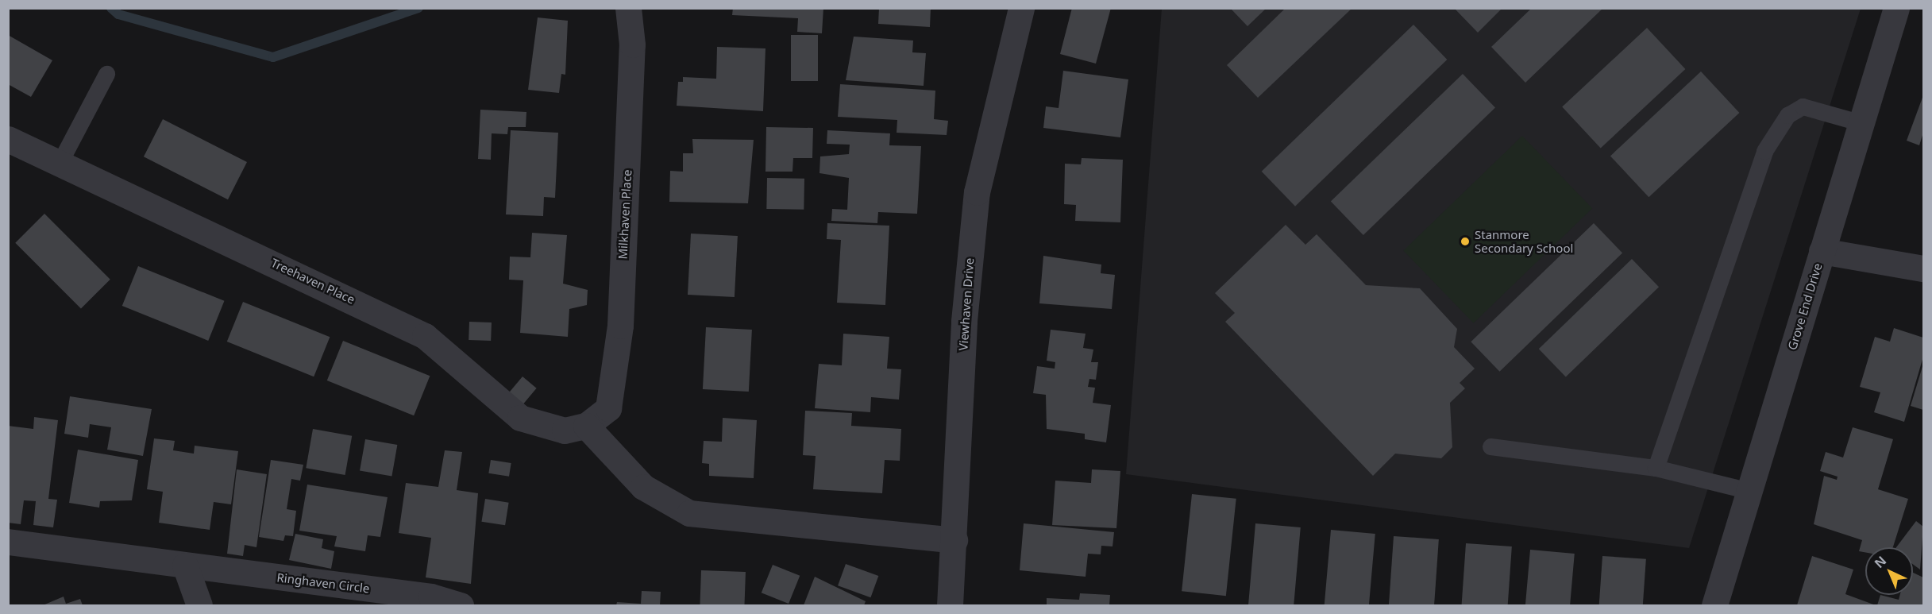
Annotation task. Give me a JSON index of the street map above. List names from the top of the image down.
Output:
{
  "streets": {
    "street": [
      "Milkhaven Place",
      "Treehaven Place",
      "Viewhaven Drive",
      "Grove End Drive",
      "Ringhaven Circle"
    ]
  },
  "crossings": [
    ["Milkhaven Place", "Treehaven Place"]
  ],
  "places": ["Stanmore Secondary School"],
  "north": "top left"
}
